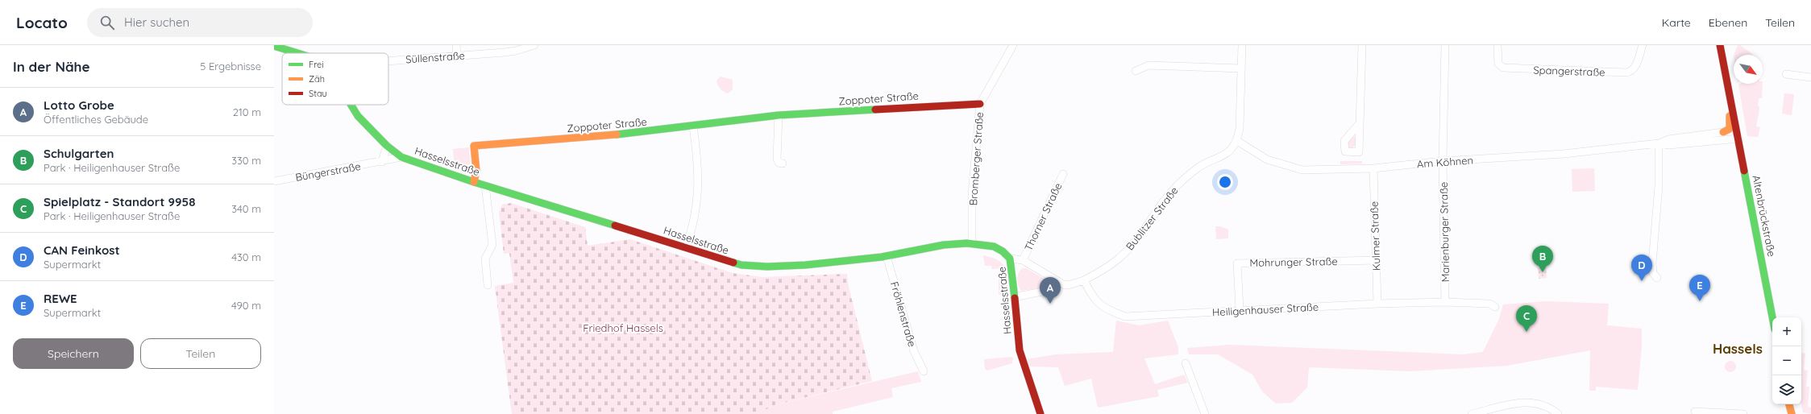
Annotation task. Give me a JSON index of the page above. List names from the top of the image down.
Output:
{
  "streets": {
    "street": [
      "Süllenstraße",
      "Spangerstraße",
      "Zoppoter Straße",
      "Bromberger Straße",
      "Hasselsstraße",
      "Am Köhnen",
      "Büngerstraße",
      "Altenbrückstraße",
      "Thorner Straße",
      "Bublitzer Straße",
      "Marienburger Straße",
      "Kulmer Straße",
      "Mohrunger Straße",
      "Heiligenhauser Straße",
      "Fröhlenstraße"
    ]
  },
  "crossings": [
    ["Zoppoter Straße", "Bromberger Straße"],
    ["Zoppoter Straße", "Hasselsstraße"],
    ["Bromberger Straße", "Hasselsstraße"],
    ["Hasselsstraße", "Büngerstraße"],
    ["Hasselsstraße", "Fröhlenstraße"],
    ["Am Köhnen", "Altenbrückstraße"],
    ["Am Köhnen", "Bublitzer Straße"],
    ["Am Köhnen", "Marienburger Straße"],
    ["Am Köhnen", "Kulmer Straße"],
    ["Bublitzer Straße", "Heiligenhauser Straße"],
    ["Marienburger Straße", "Heiligenhauser Straße"],
    ["Kulmer Straße", "Mohrunger Straße"],
    ["Kulmer Straße", "Heiligenhauser Straße"],
    ["Mohrunger Straße", "Heiligenhauser Straße"]
  ],
  "districts": ["Hassels"],
  "parks": ["Friedhof Hassels"],
  "legend": ["Frei", "Zäh", "Stau"],
  "north": "bottom right",
  "page": {
    "header": "Locato",
    "search": "Hier suchen",
    "nav": ["Karte", "Ebenen", "Teilen"],
    "heading": ["In der Nähe", "5 Ergebnisse"],
    "list": [
      {
        "mark": "A",
        "name": "Lotto Grobe",
        "note": "Öffentliches Gebäude",
        "value": "210 m"
      },
      {
        "mark": "B",
        "name": "Schulgarten",
        "note": "Park · Heiligenhauser Straße",
        "value": "330 m"
      },
      {
        "mark": "C",
        "name": "Spielplatz - Standort 9958",
        "note": "Park · Heiligenhauser Straße",
        "value": "340 m"
      },
      {
        "mark": "D",
        "name": "CAN Feinkost",
        "note": "Supermarkt",
        "value": "430 m"
      },
      {
        "mark": "E",
        "name": "REWE",
        "note": "Supermarkt",
        "value": "490 m"
      }
    ],
    "pins": [
      "B",
      "D",
      "E",
      "A",
      "C"
    ],
    "map_buttons": ["+", "−"],
    "buttons": ["Speichern", "Teilen"]
  }
}
